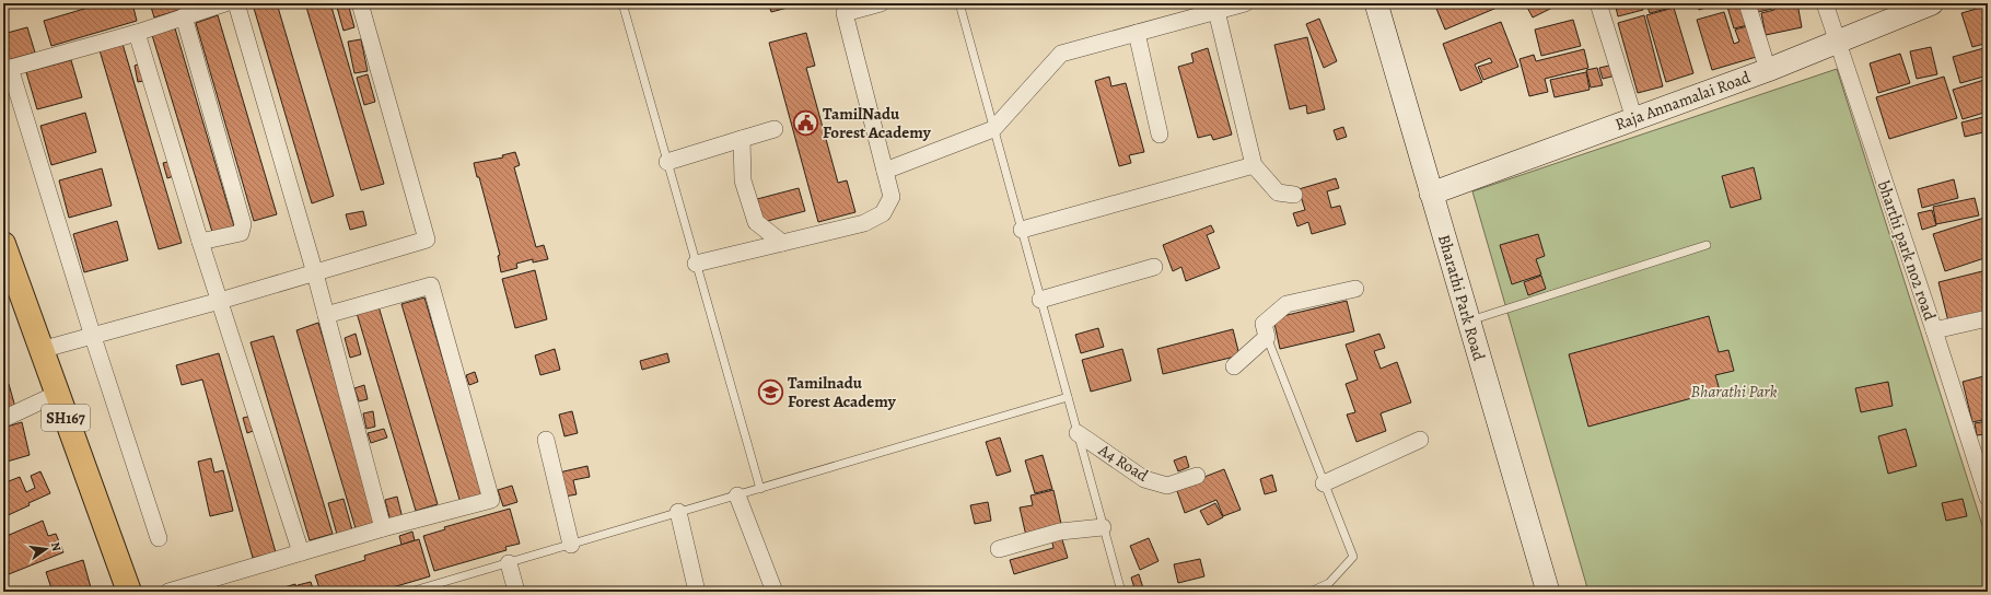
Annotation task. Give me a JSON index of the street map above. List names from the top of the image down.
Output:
{
  "streets": {
    "main road": ["Raja Annamalai Road", "Bharathi Park Road", "SH167"],
    "street": ["bharthi park no2 road", "A4 Road"]
  },
  "crossings": [
    ["Raja Annamalai Road", "bharthi park no2 road"],
    ["Raja Annamalai Road", "Bharathi Park Road"]
  ],
  "parks": ["Bharathi Park"],
  "places": {
    "public building": ["TamilNadu Forest Academy"],
    "school or university": ["Tamilnadu Forest Academy"]
  },
  "north": "right"
}
